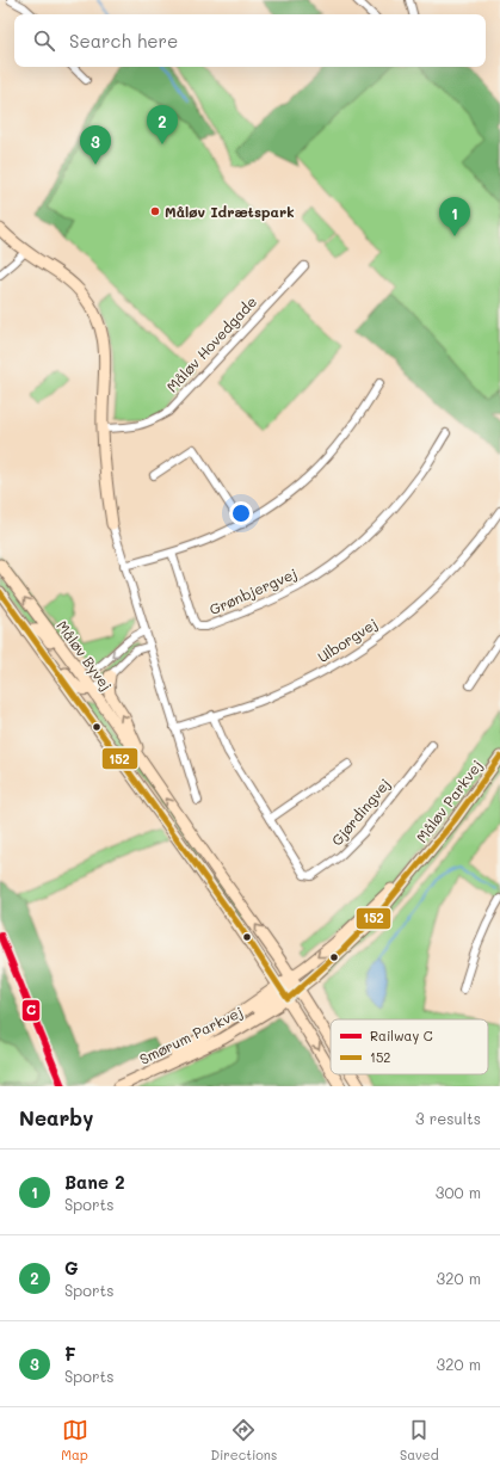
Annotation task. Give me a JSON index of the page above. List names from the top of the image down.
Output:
{
  "streets": {
    "main road": ["Måløv Byvej", "Måløv Parkvej", "Smørum Parkvej"],
    "street": [
      "Måløv Hovedgade",
      "Grønbjergvej",
      "Ulborgvej",
      "Gjørdingvej"
    ]
  },
  "crossings": [
    ["Ulborgvej", "Gjørdingvej"],
    ["Måløv Byvej", "Måløv Parkvej"],
    ["Måløv Parkvej", "Smørum Parkvej"]
  ],
  "places": ["Måløv Idrætspark"],
  "lines": ["transit line 152", "rail line C"],
  "legend": ["Railway C", "152"],
  "page": {
    "search": "Search here",
    "pins": ["2", "3", "1"],
    "heading": ["Nearby", "3 results"],
    "list": [
      {
        "mark": "1",
        "name": "Bane 2",
        "note": "Sports",
        "value": "300 m"
      },
      {
        "mark": "2",
        "name": "G",
        "note": "Sports",
        "value": "320 m"
      },
      {
        "mark": "3",
        "name": "F",
        "note": "Sports",
        "value": "320 m"
      }
    ],
    "nav": ["Map", "Directions", "Saved"]
  }
}
